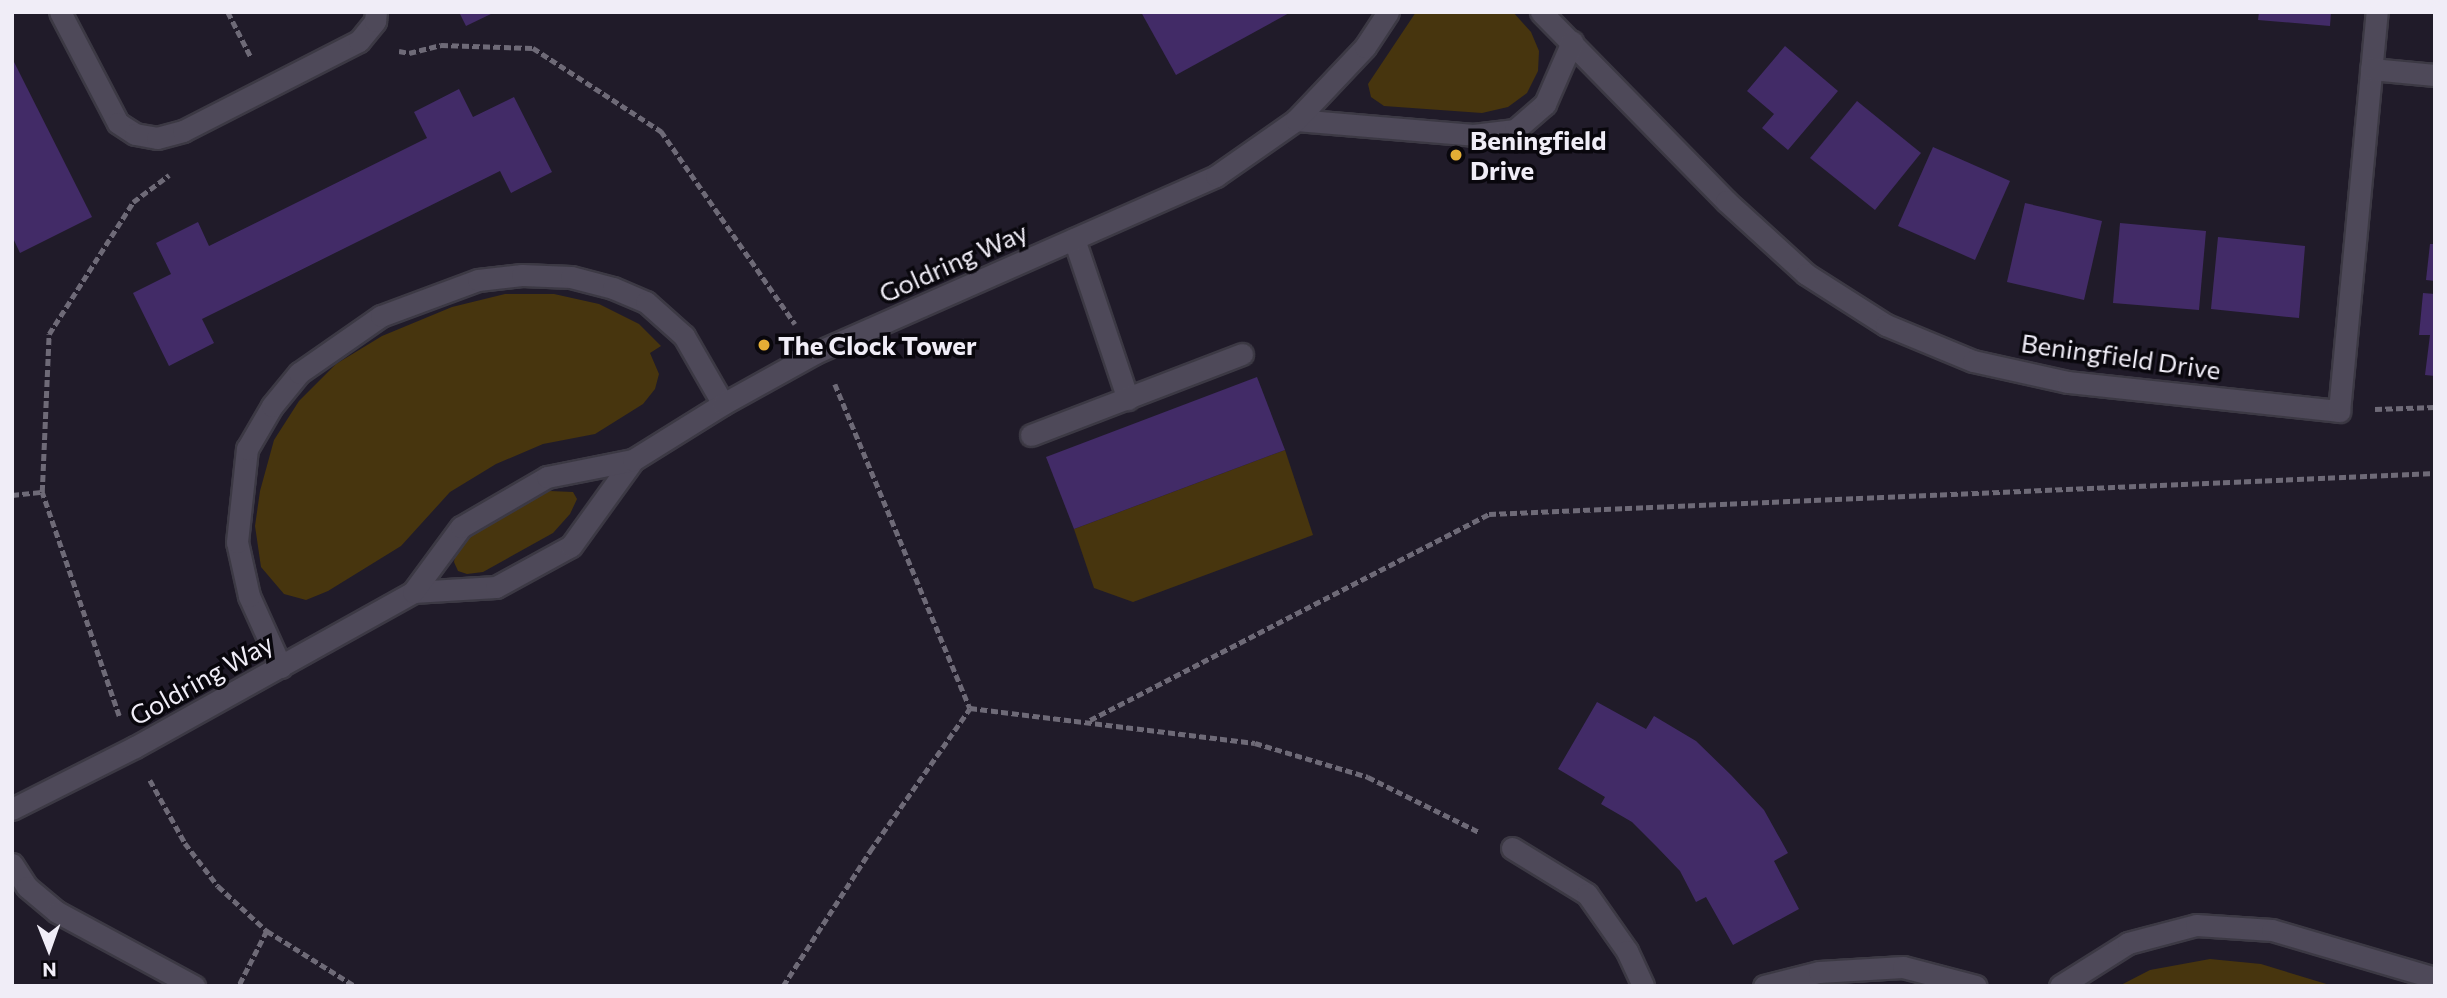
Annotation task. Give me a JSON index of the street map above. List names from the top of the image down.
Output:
{
  "streets": {
    "street": ["Goldring Way", "Beningfield Drive"]
  },
  "places": ["Beningfield Drive", "The Clock Tower"],
  "north": "bottom"
}
